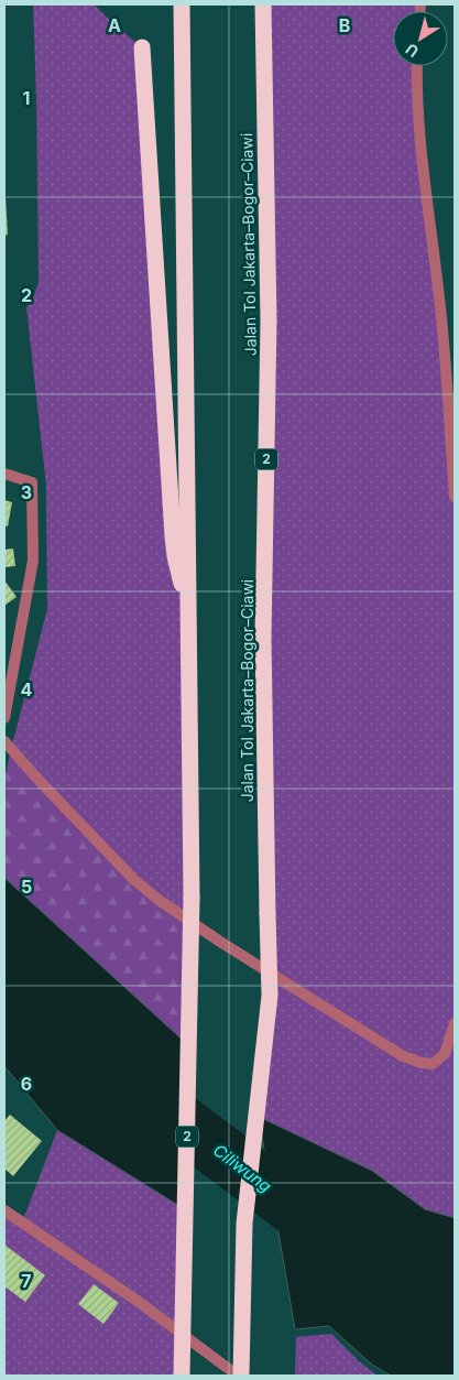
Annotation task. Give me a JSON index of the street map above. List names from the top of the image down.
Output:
{
  "streets": {
    "highway": ["Jalan Tol Jakarta–Bogor–Ciawi", "2"]
  },
  "water": ["Ciliwung"],
  "north": "bottom left",
  "grid": {
    "columns": ["A", "B"],
    "rows": [
      "1",
      "2",
      "3",
      "4",
      "5",
      "6",
      "7"
    ]
  }
}
